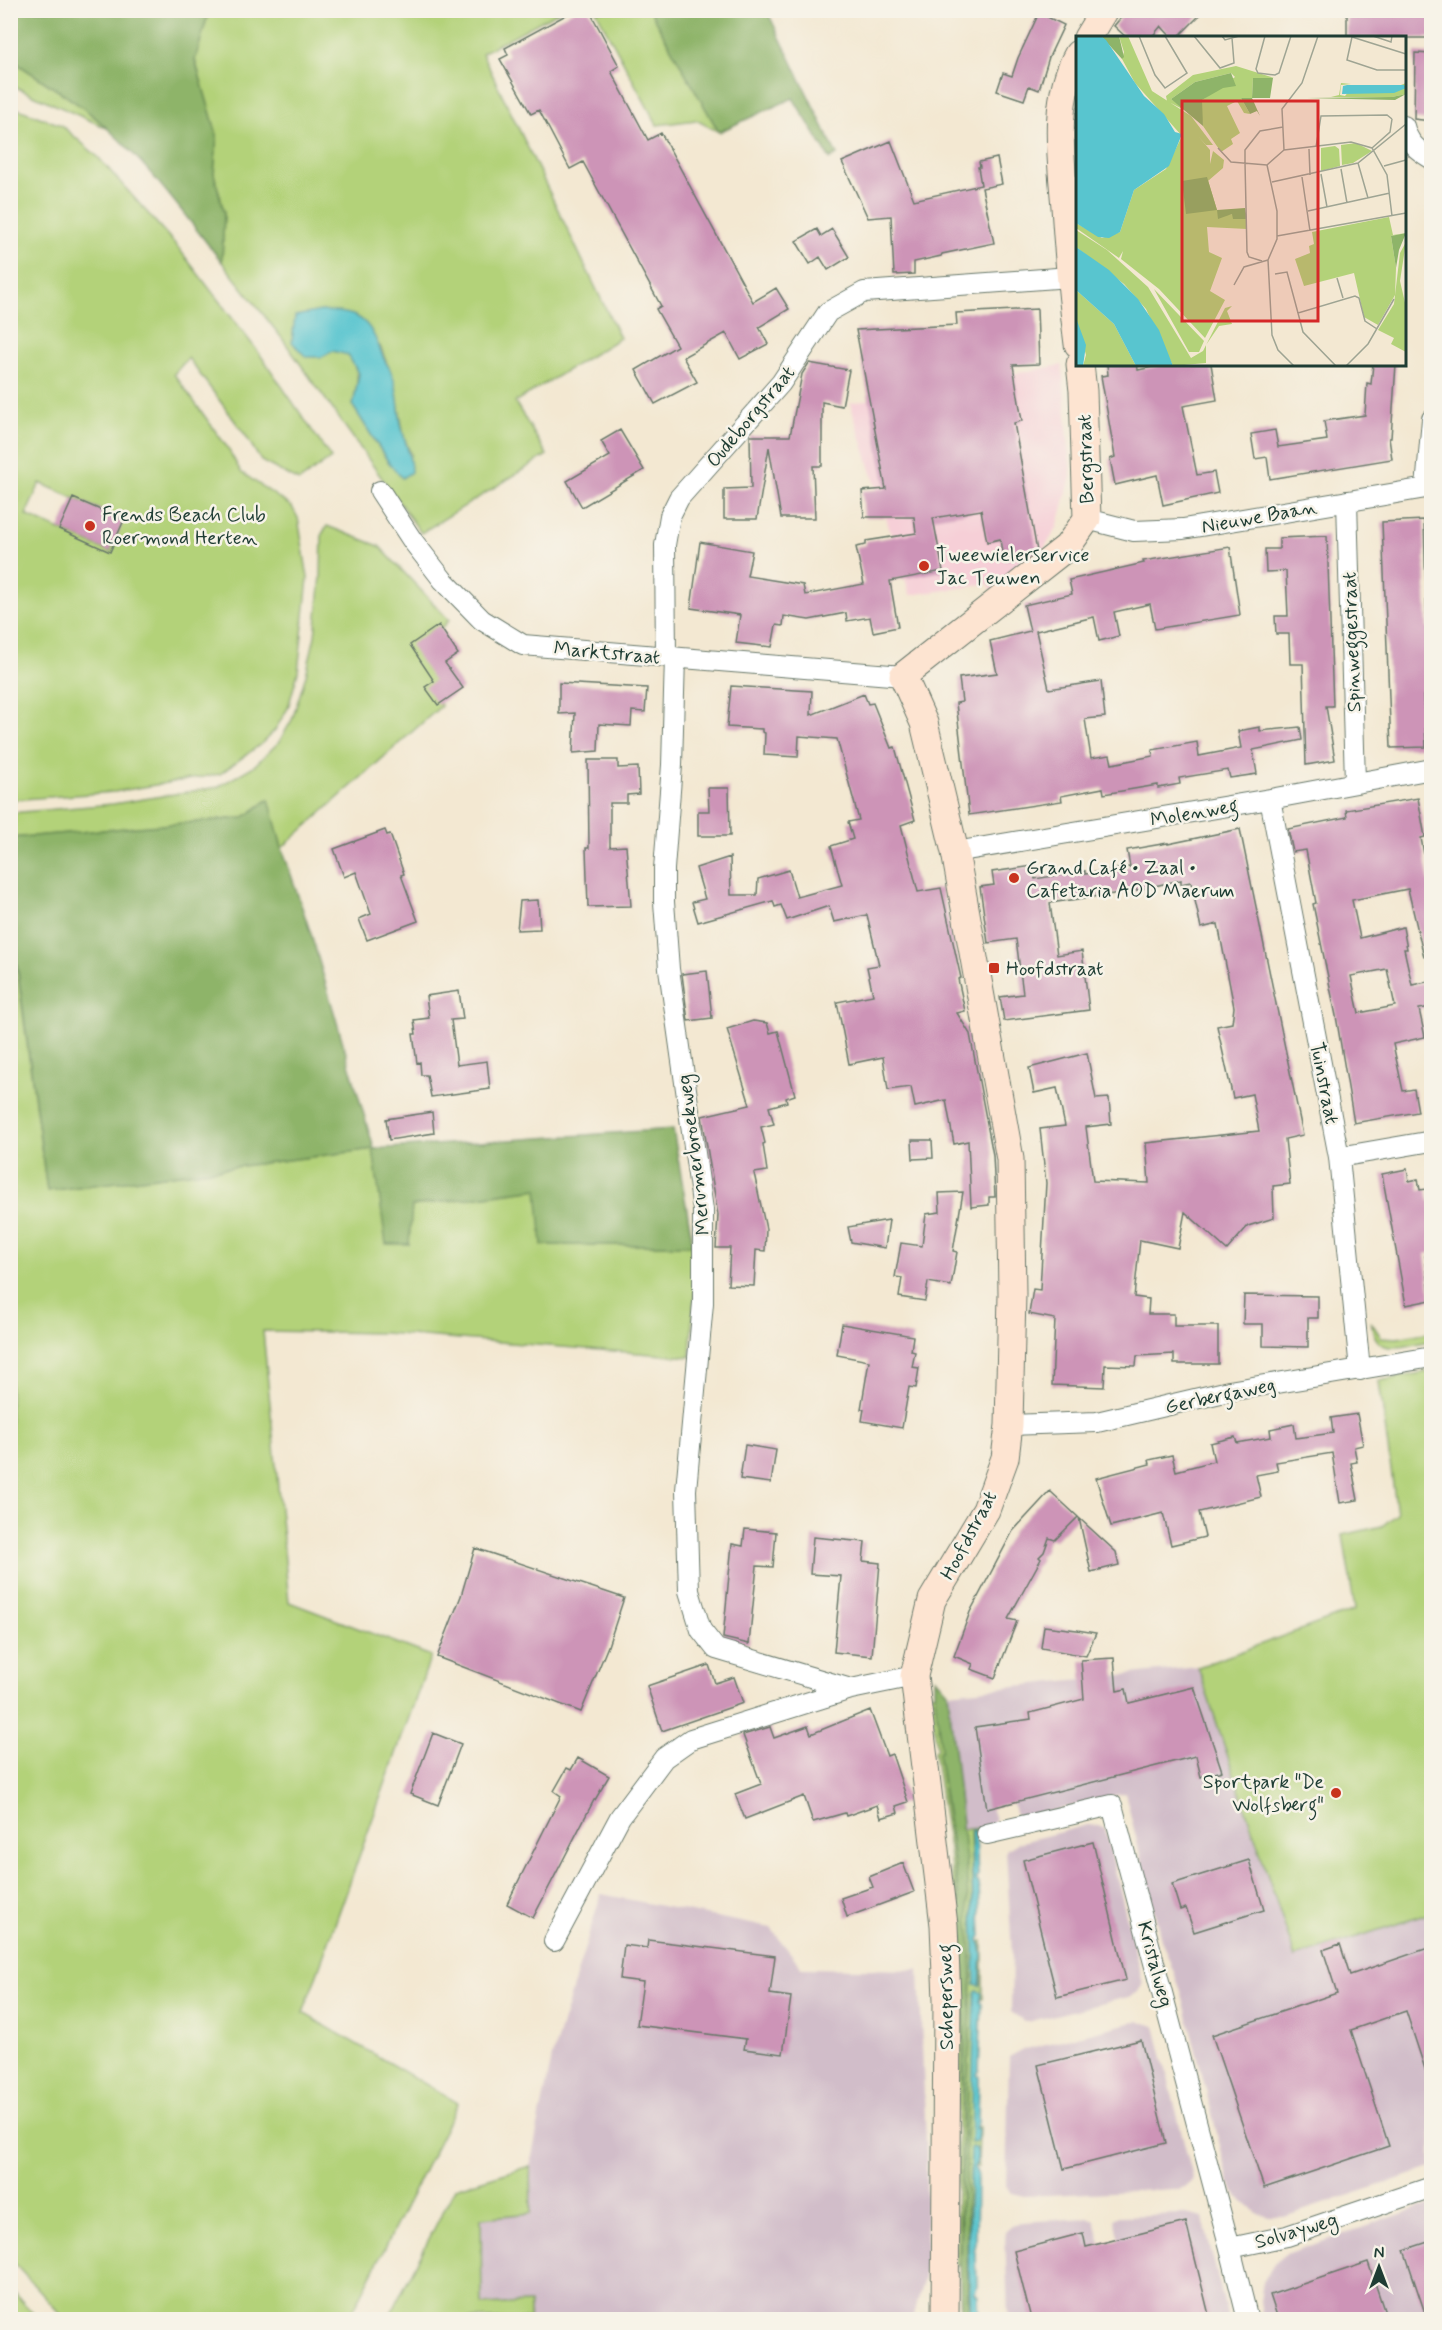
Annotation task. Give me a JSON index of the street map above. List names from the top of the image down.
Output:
{
  "streets": {
    "street": [
      "Oudeborgstraat",
      "Bergstraat",
      "Nieuwe Baan",
      "Spinweggestraat",
      "Marktstraat",
      "Molenweg",
      "Tuinstraat",
      "Merumerbroekweg",
      "Gerbergaweg",
      "Hoofdstraat",
      "Kristalweg",
      "Schepersweg",
      "Solvayweg"
    ]
  },
  "crossings": [
    ["Oudeborgstraat", "Marktstraat"],
    ["Oudeborgstraat", "Merumerbroekweg"],
    ["Bergstraat", "Nieuwe Baan"],
    ["Bergstraat", "Marktstraat"],
    ["Bergstraat", "Hoofdstraat"],
    ["Nieuwe Baan", "Spinweggestraat"],
    ["Spinweggestraat", "Molenweg"],
    ["Marktstraat", "Merumerbroekweg"],
    ["Marktstraat", "Hoofdstraat"],
    ["Molenweg", "Tuinstraat"],
    ["Molenweg", "Hoofdstraat"],
    ["Tuinstraat", "Gerbergaweg"],
    ["Merumerbroekweg", "Hoofdstraat"],
    ["Merumerbroekweg", "Schepersweg"],
    ["Gerbergaweg", "Hoofdstraat"],
    ["Hoofdstraat", "Schepersweg"],
    ["Kristalweg", "Solvayweg"]
  ],
  "places": {
    "other": [
      "Frends Beach Club Roermond Herten",
      "Tweewielerservice Jac Teuwen",
      "Grand Café • Zaal • Cafetaria AOD Maerum",
      "Sportpark \"De Wolfsberg\""
    ],
    "transit": ["Hoofdstraat"]
  },
  "north": "top"
}
